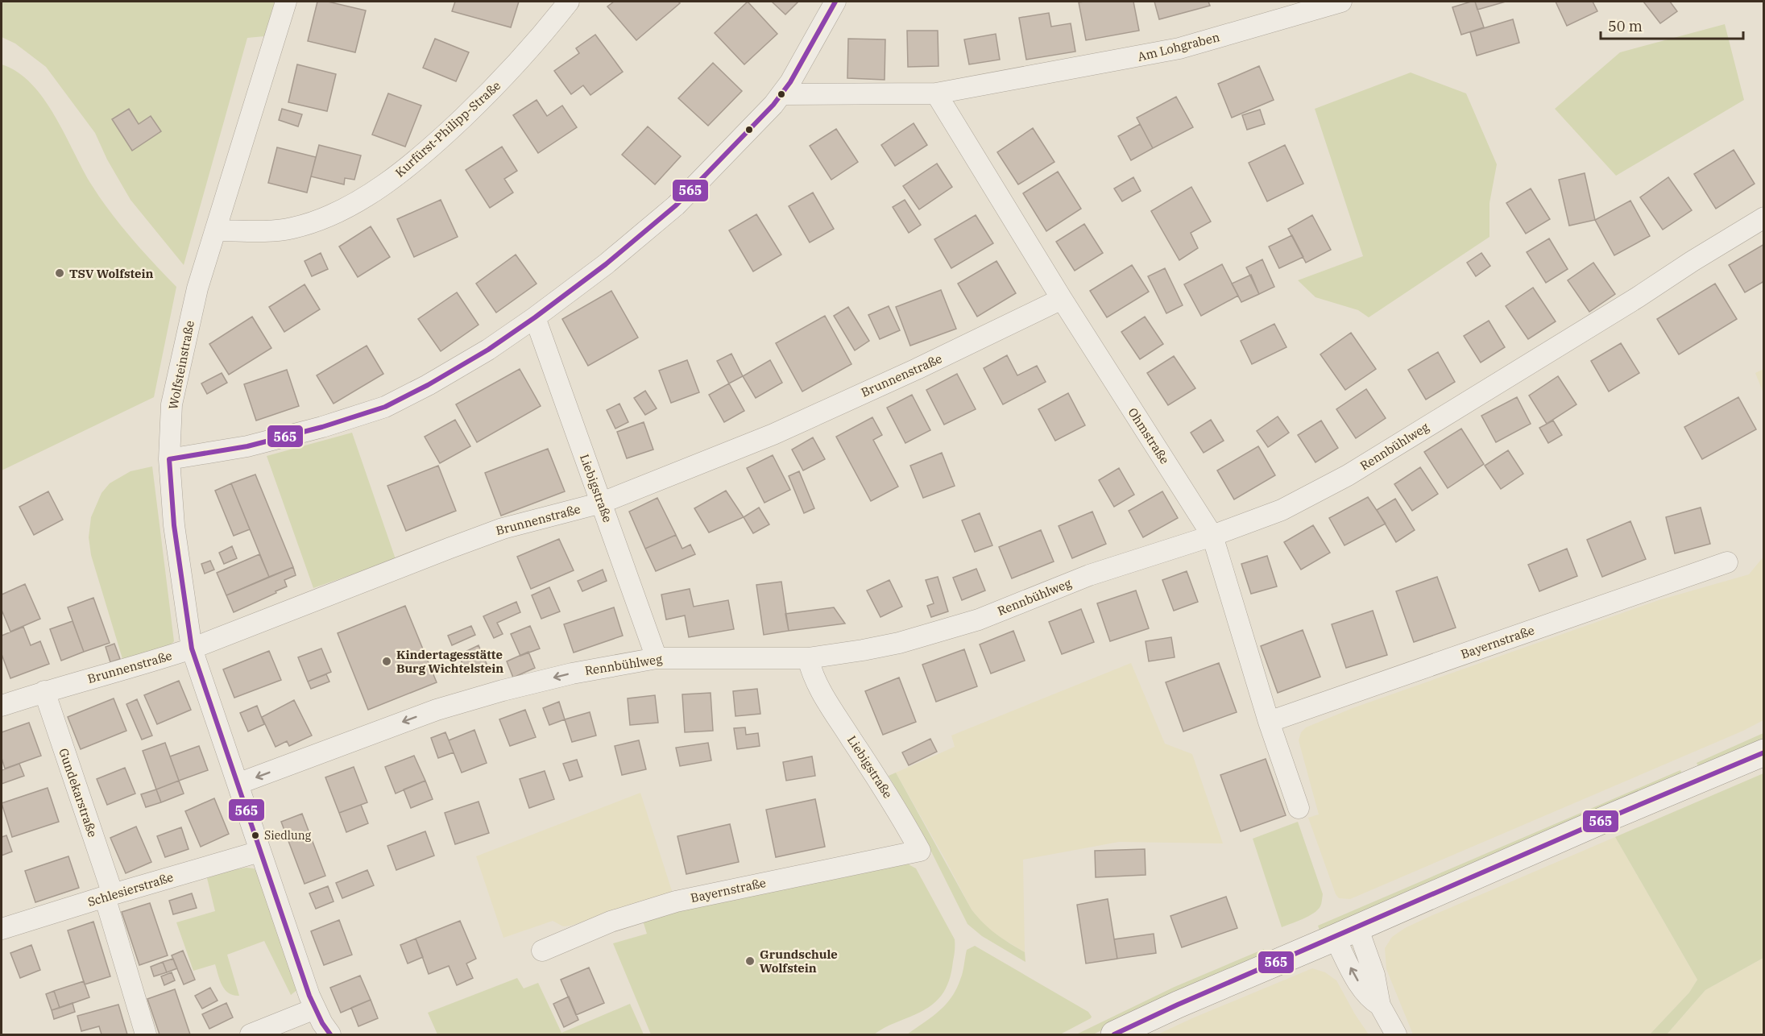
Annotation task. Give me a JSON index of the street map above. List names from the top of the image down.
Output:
{
  "streets": {
    "street": [
      "Am Lohgraben",
      "Kurfürst-Philipp-Straße",
      "Wolfsteinstraße",
      "Brunnenstraße",
      "Ohmstraße",
      "Rennbühlweg",
      "Liebigstraße",
      "Bayernstraße",
      "Gundekarstraße",
      "Schlesierstraße"
    ]
  },
  "crossings": [
    ["Am Lohgraben", "Ohmstraße"],
    ["Kurfürst-Philipp-Straße", "Wolfsteinstraße"],
    ["Wolfsteinstraße", "Brunnenstraße"],
    ["Wolfsteinstraße", "Rennbühlweg"],
    ["Wolfsteinstraße", "Schlesierstraße"],
    ["Brunnenstraße", "Ohmstraße"],
    ["Brunnenstraße", "Liebigstraße"],
    ["Brunnenstraße", "Gundekarstraße"],
    ["Ohmstraße", "Rennbühlweg"],
    ["Ohmstraße", "Bayernstraße"],
    ["Rennbühlweg", "Liebigstraße"],
    ["Liebigstraße", "Bayernstraße"],
    ["Gundekarstraße", "Schlesierstraße"]
  ],
  "places": [
    "TSV Wolfstein",
    "Kindertagesstätte Burg Wichtelstein",
    "Siedlung",
    "Grundschule Wolfstein"
  ],
  "lines": ["transit line 565"],
  "scale_bar": "50 m"
}
